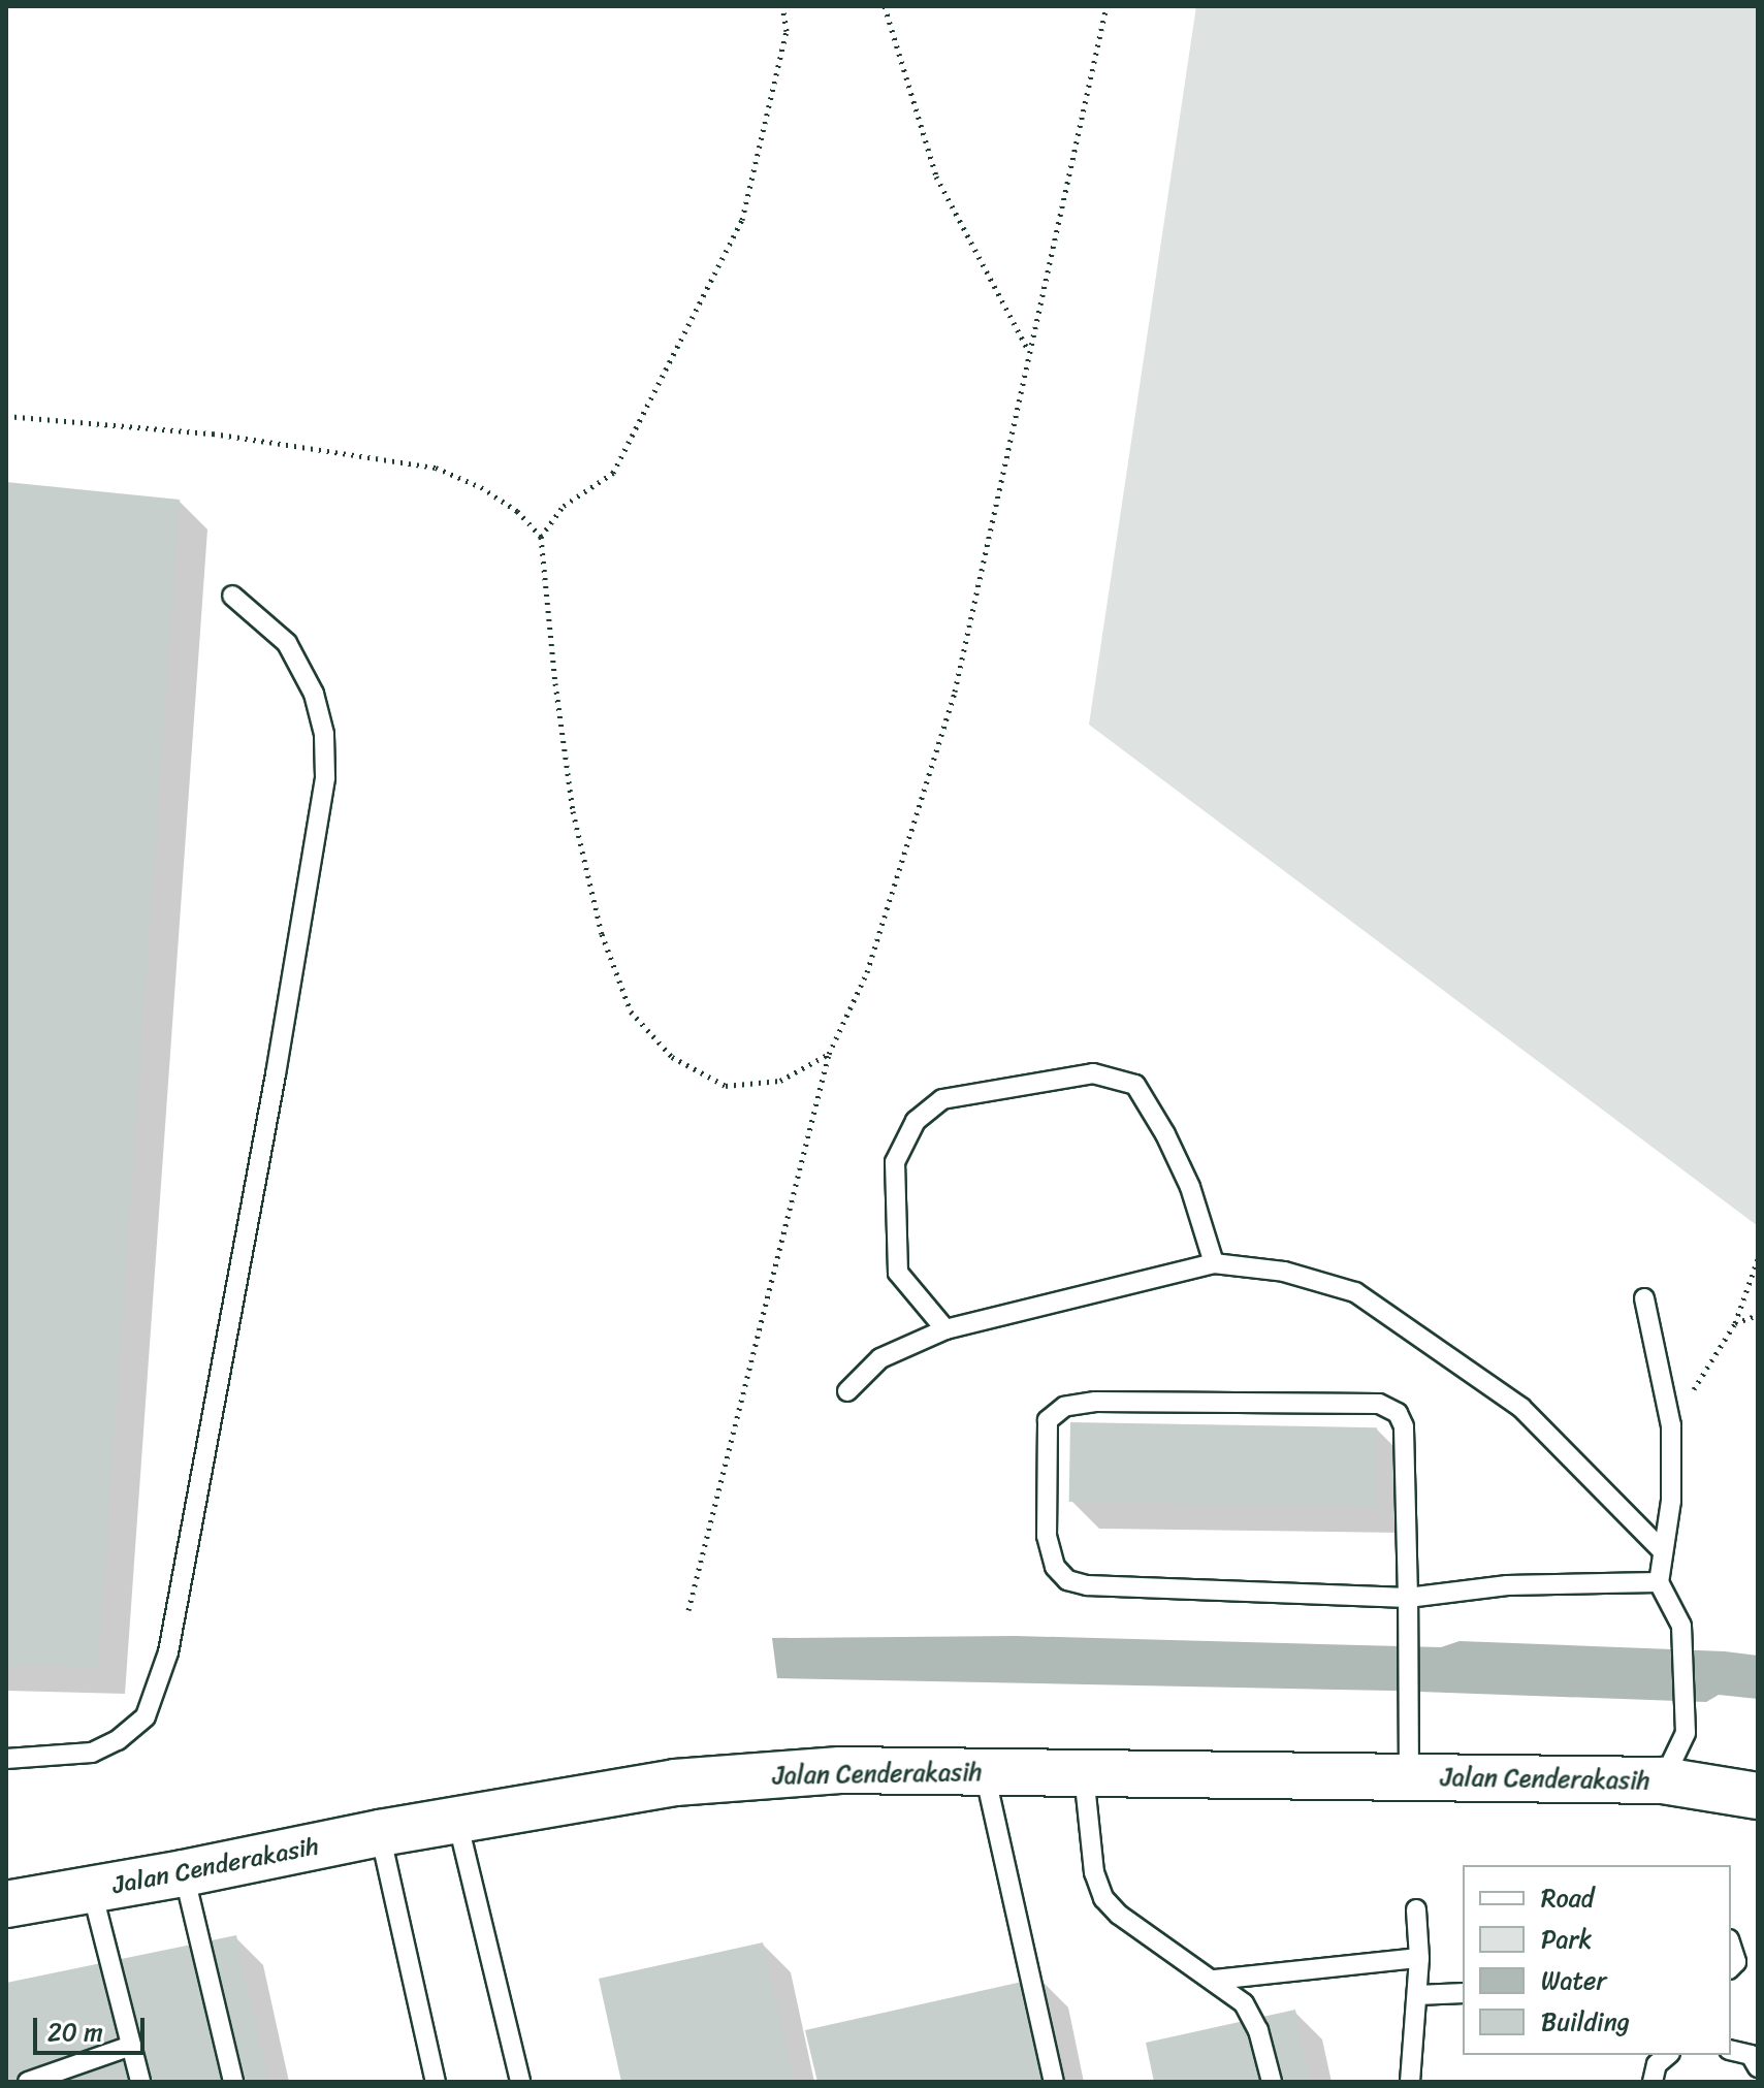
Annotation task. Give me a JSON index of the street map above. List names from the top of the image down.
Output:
{
  "streets": {
    "street": ["Jalan Cenderakasih"]
  },
  "legend": [
    "Road",
    "Park",
    "Water",
    "Building"
  ],
  "scale_bar": "20 m"
}
